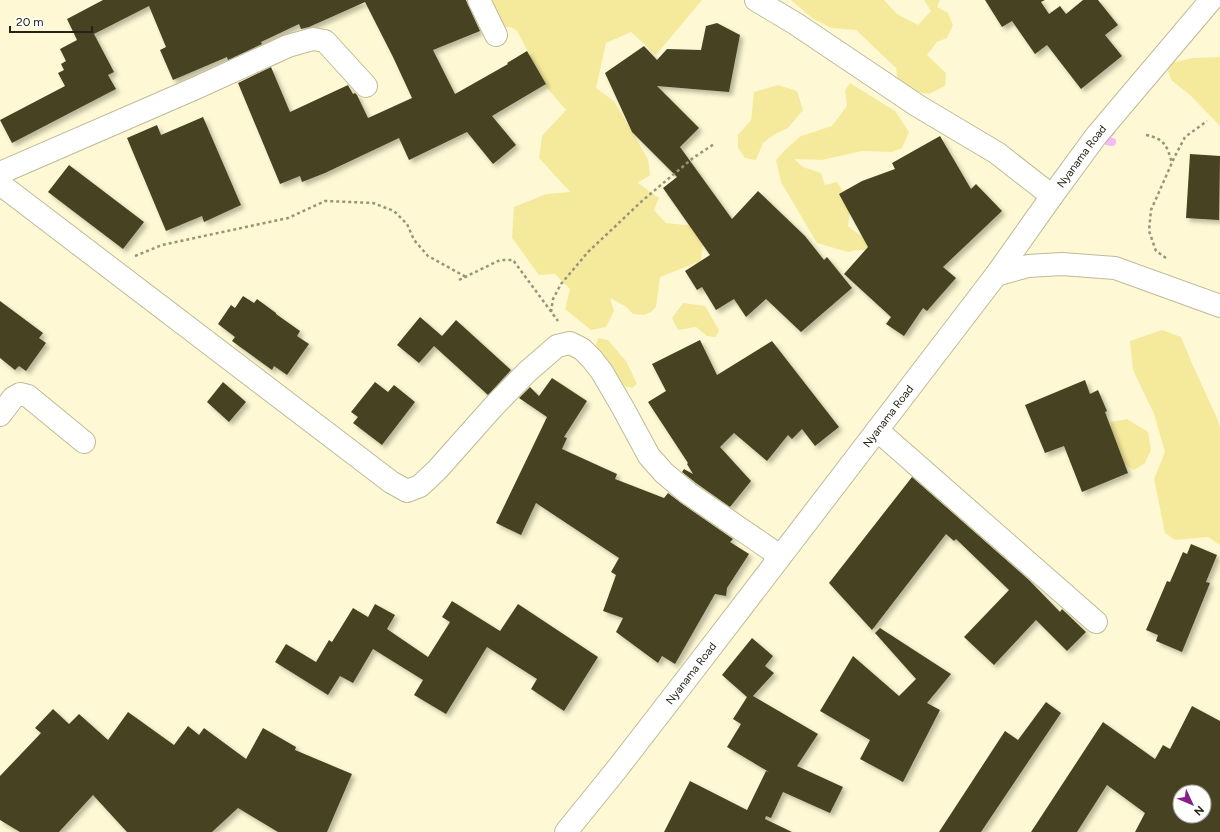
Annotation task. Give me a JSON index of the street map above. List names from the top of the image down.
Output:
{
  "streets": {
    "street": ["Nyanama Road"]
  },
  "scale_bar": "20 m",
  "north": "bottom right"
}
